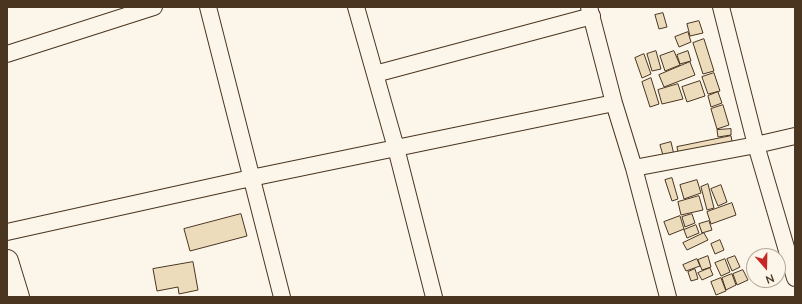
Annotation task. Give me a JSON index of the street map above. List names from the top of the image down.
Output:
{
  "north": "bottom"
}
